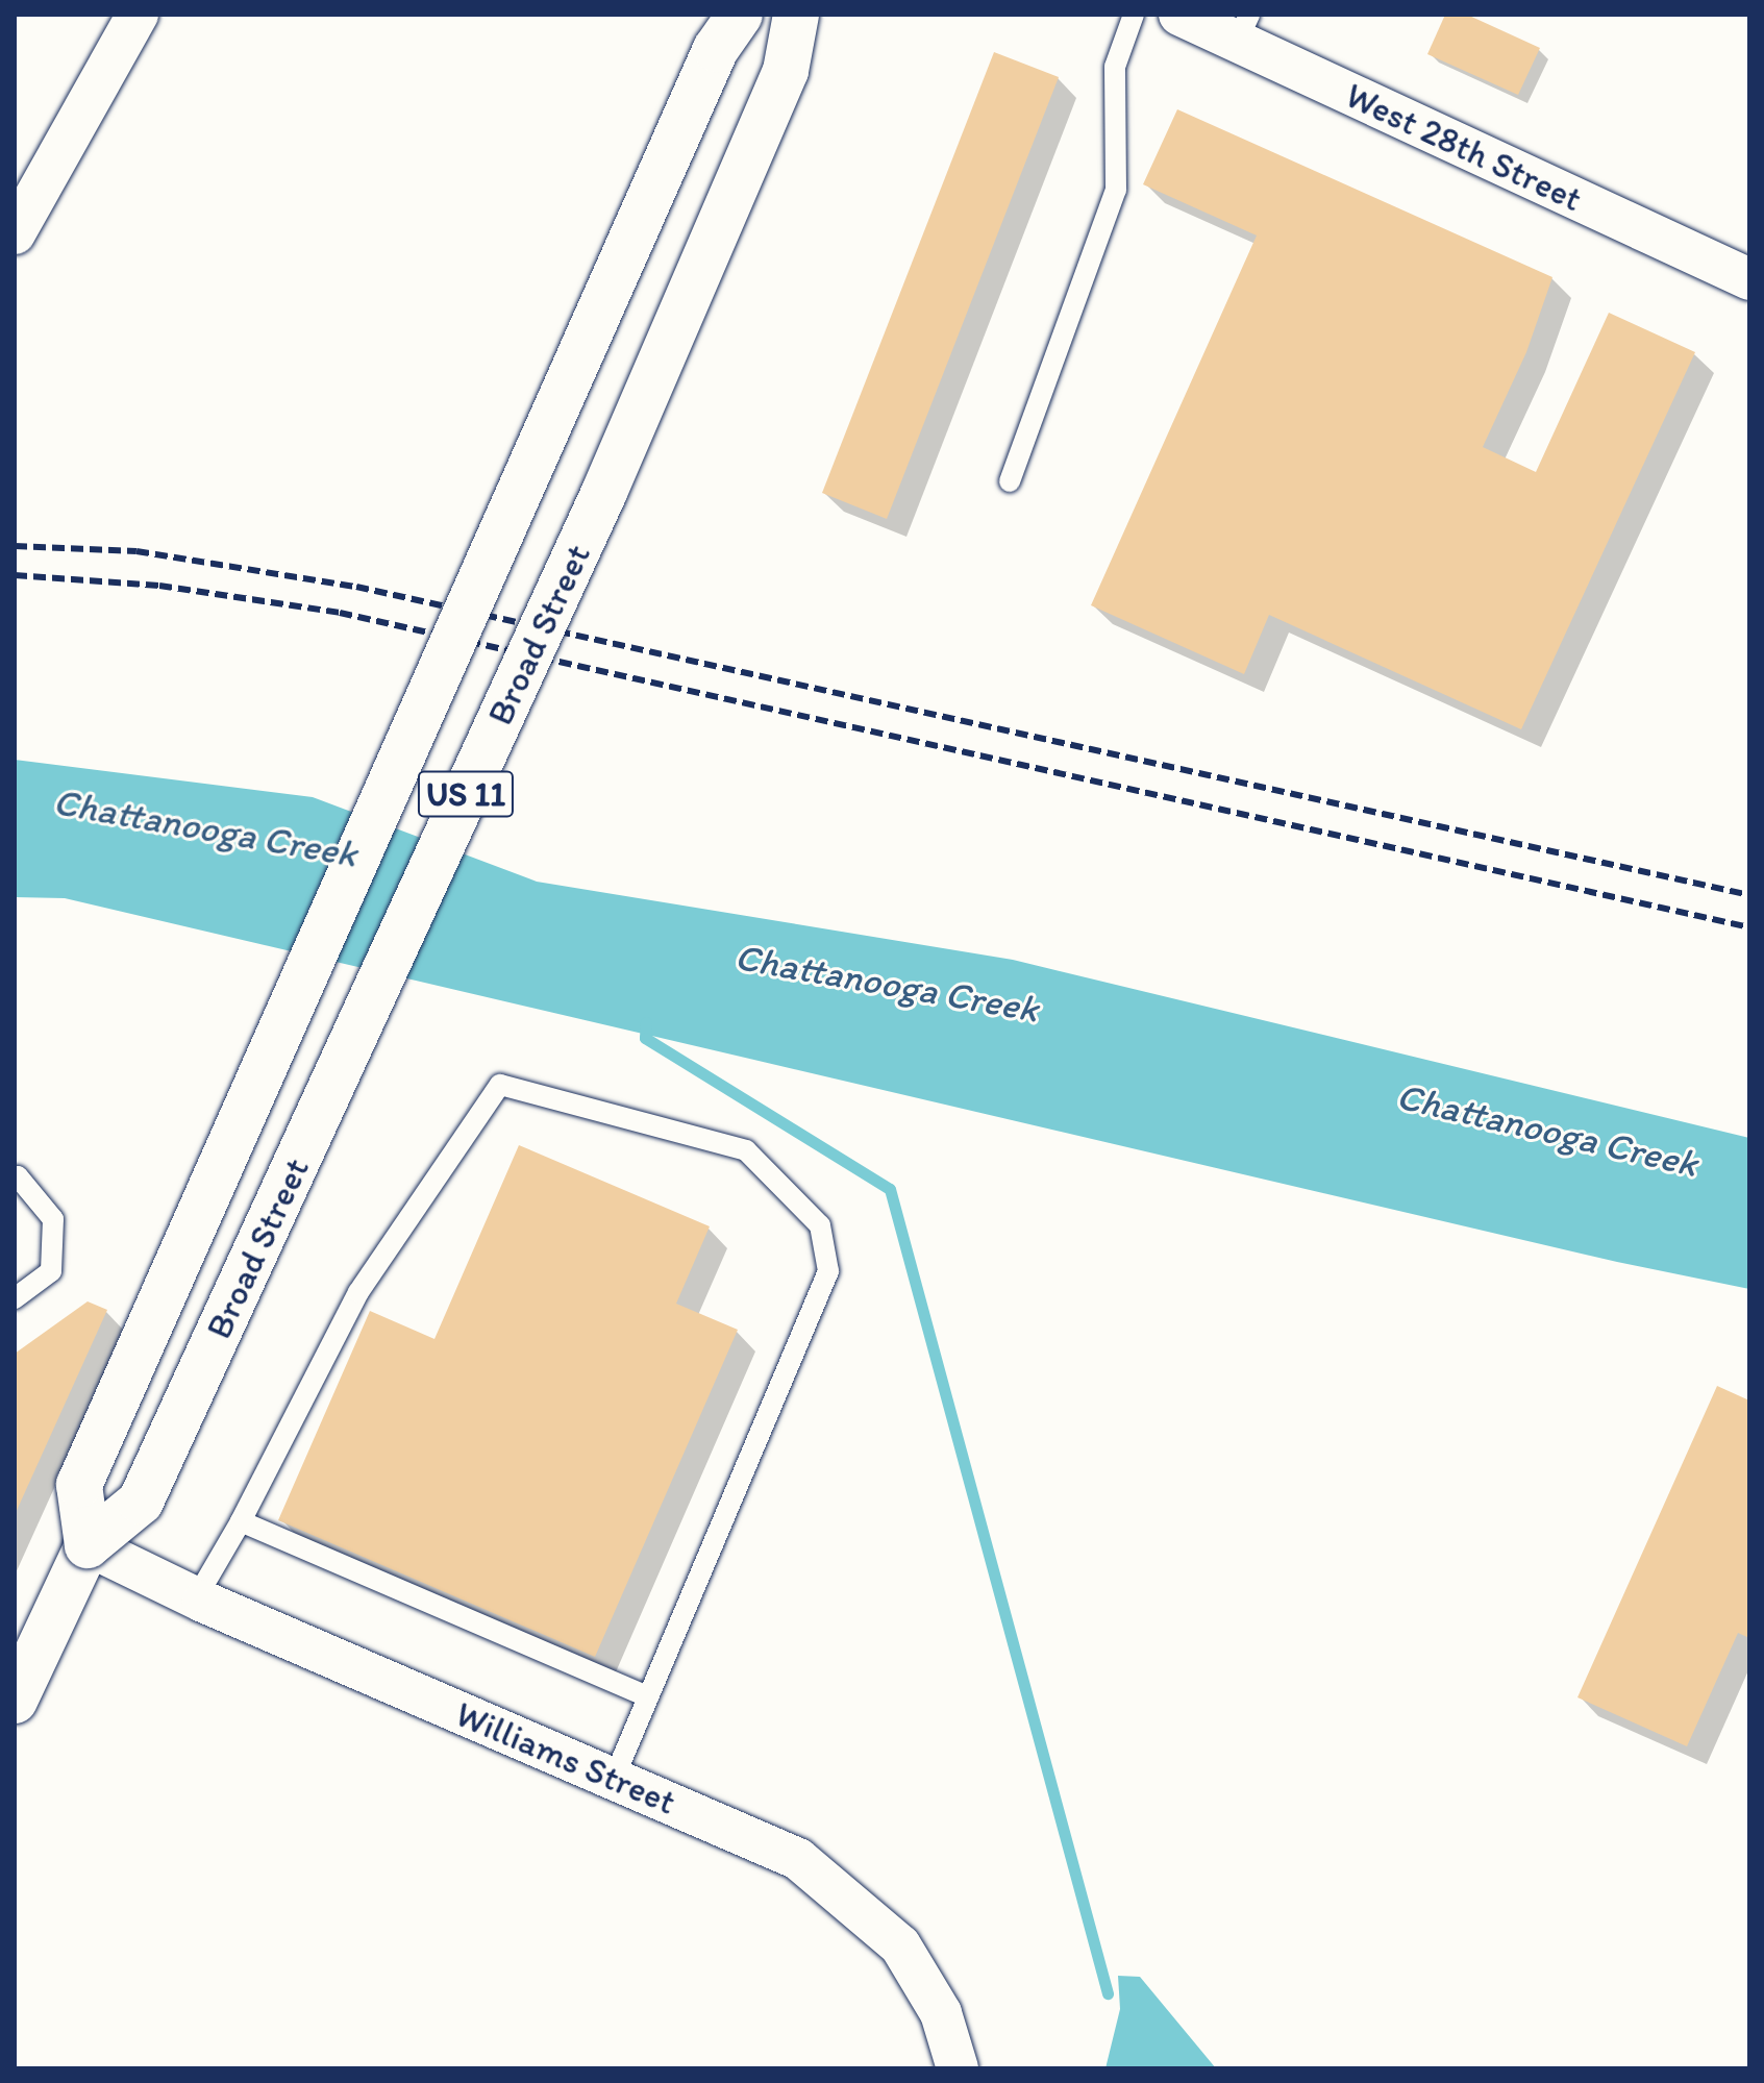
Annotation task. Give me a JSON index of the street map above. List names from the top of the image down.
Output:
{
  "streets": {
    "main road": ["Broad Street", "US 11"],
    "street": ["West 28th Street", "Williams Street"]
  },
  "crossings": [
    ["Broad Street", "Williams Street"]
  ],
  "water": ["Chattanooga Creek"]
}
